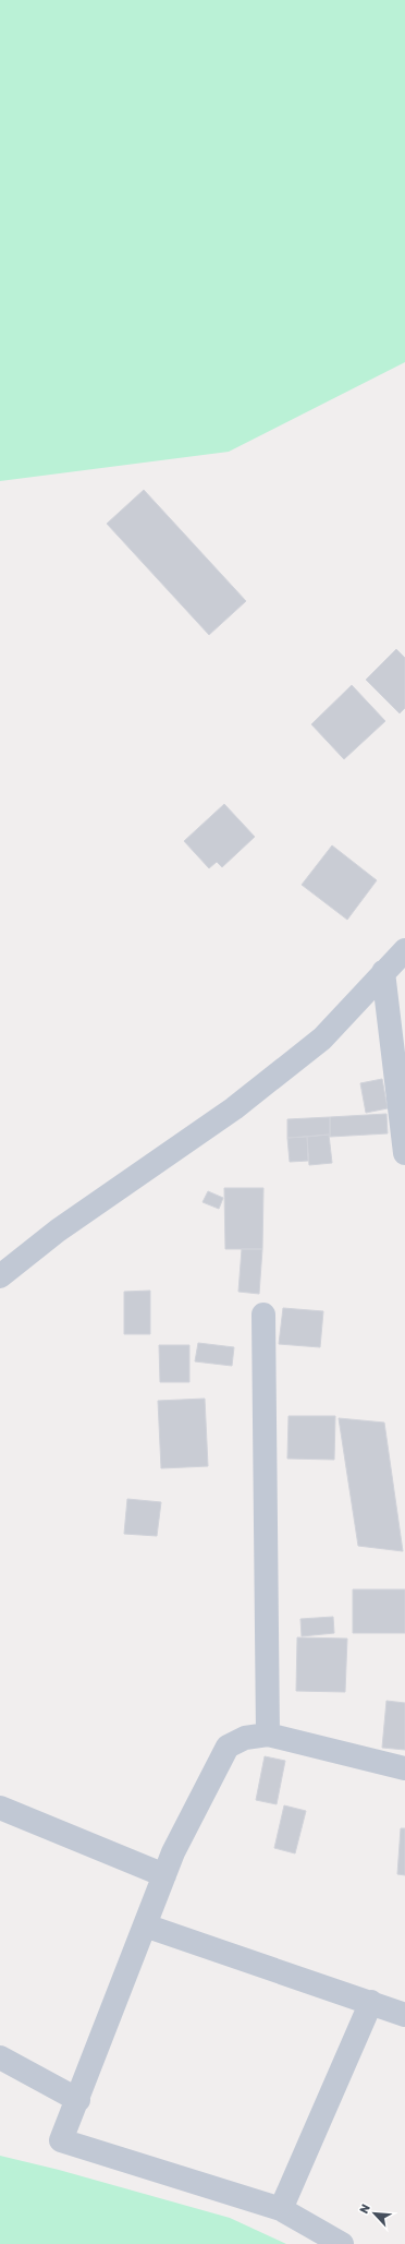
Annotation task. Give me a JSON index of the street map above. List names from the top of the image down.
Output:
{
  "north": "top left"
}
